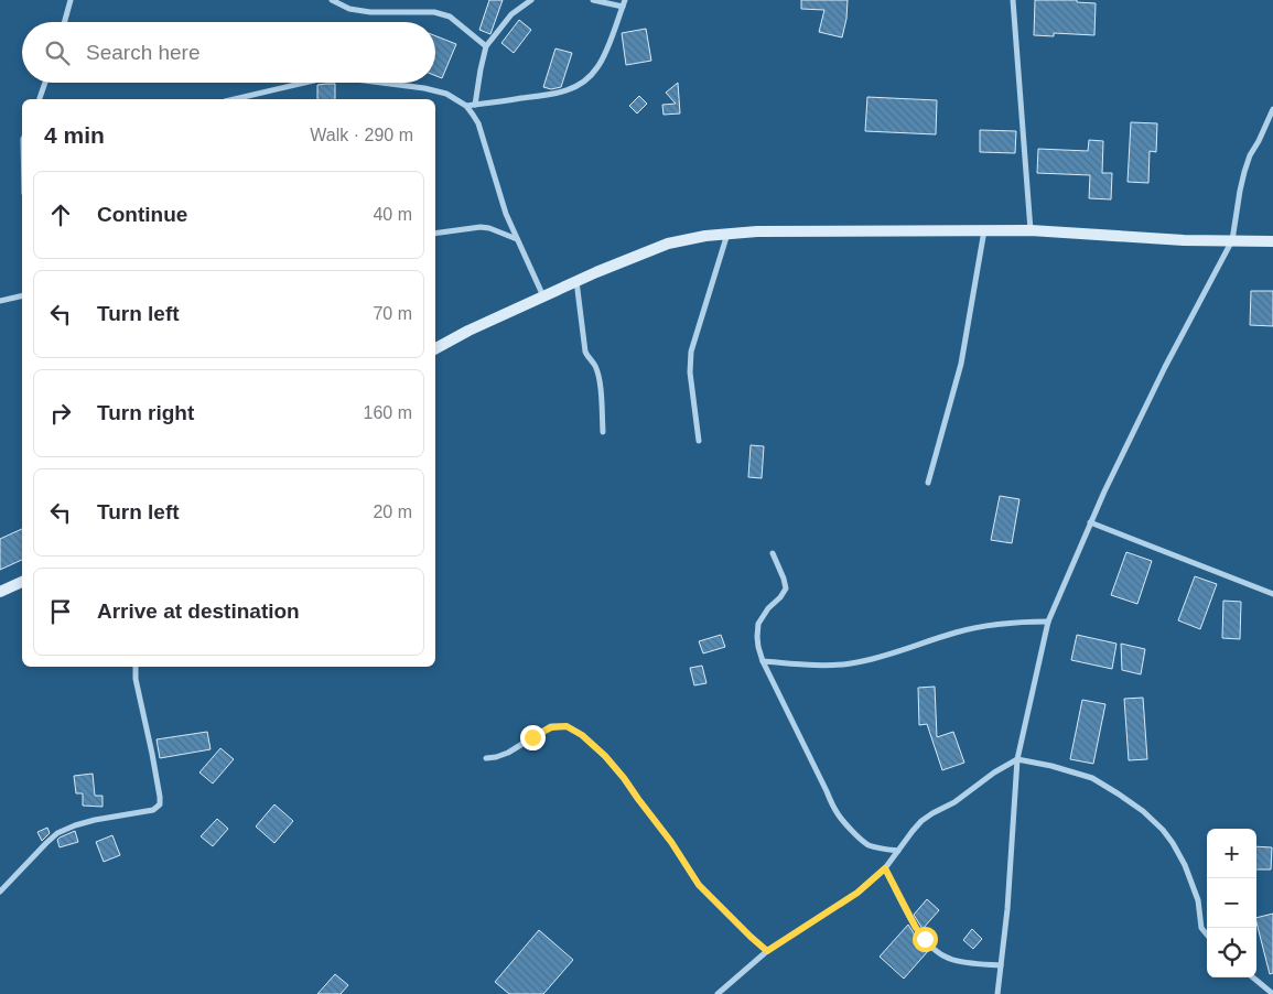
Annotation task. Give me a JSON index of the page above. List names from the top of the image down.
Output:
{
  "page": {
    "search": "Search here",
    "heading": ["4 min", "Walk · 290 m"],
    "list": [
      ["Continue", "40 m"],
      ["Turn left", "70 m"],
      ["Turn right", "160 m"],
      ["Turn left", "20 m"],
      "Arrive at destination"
    ],
    "map_buttons": ["+", "−"]
  }
}
